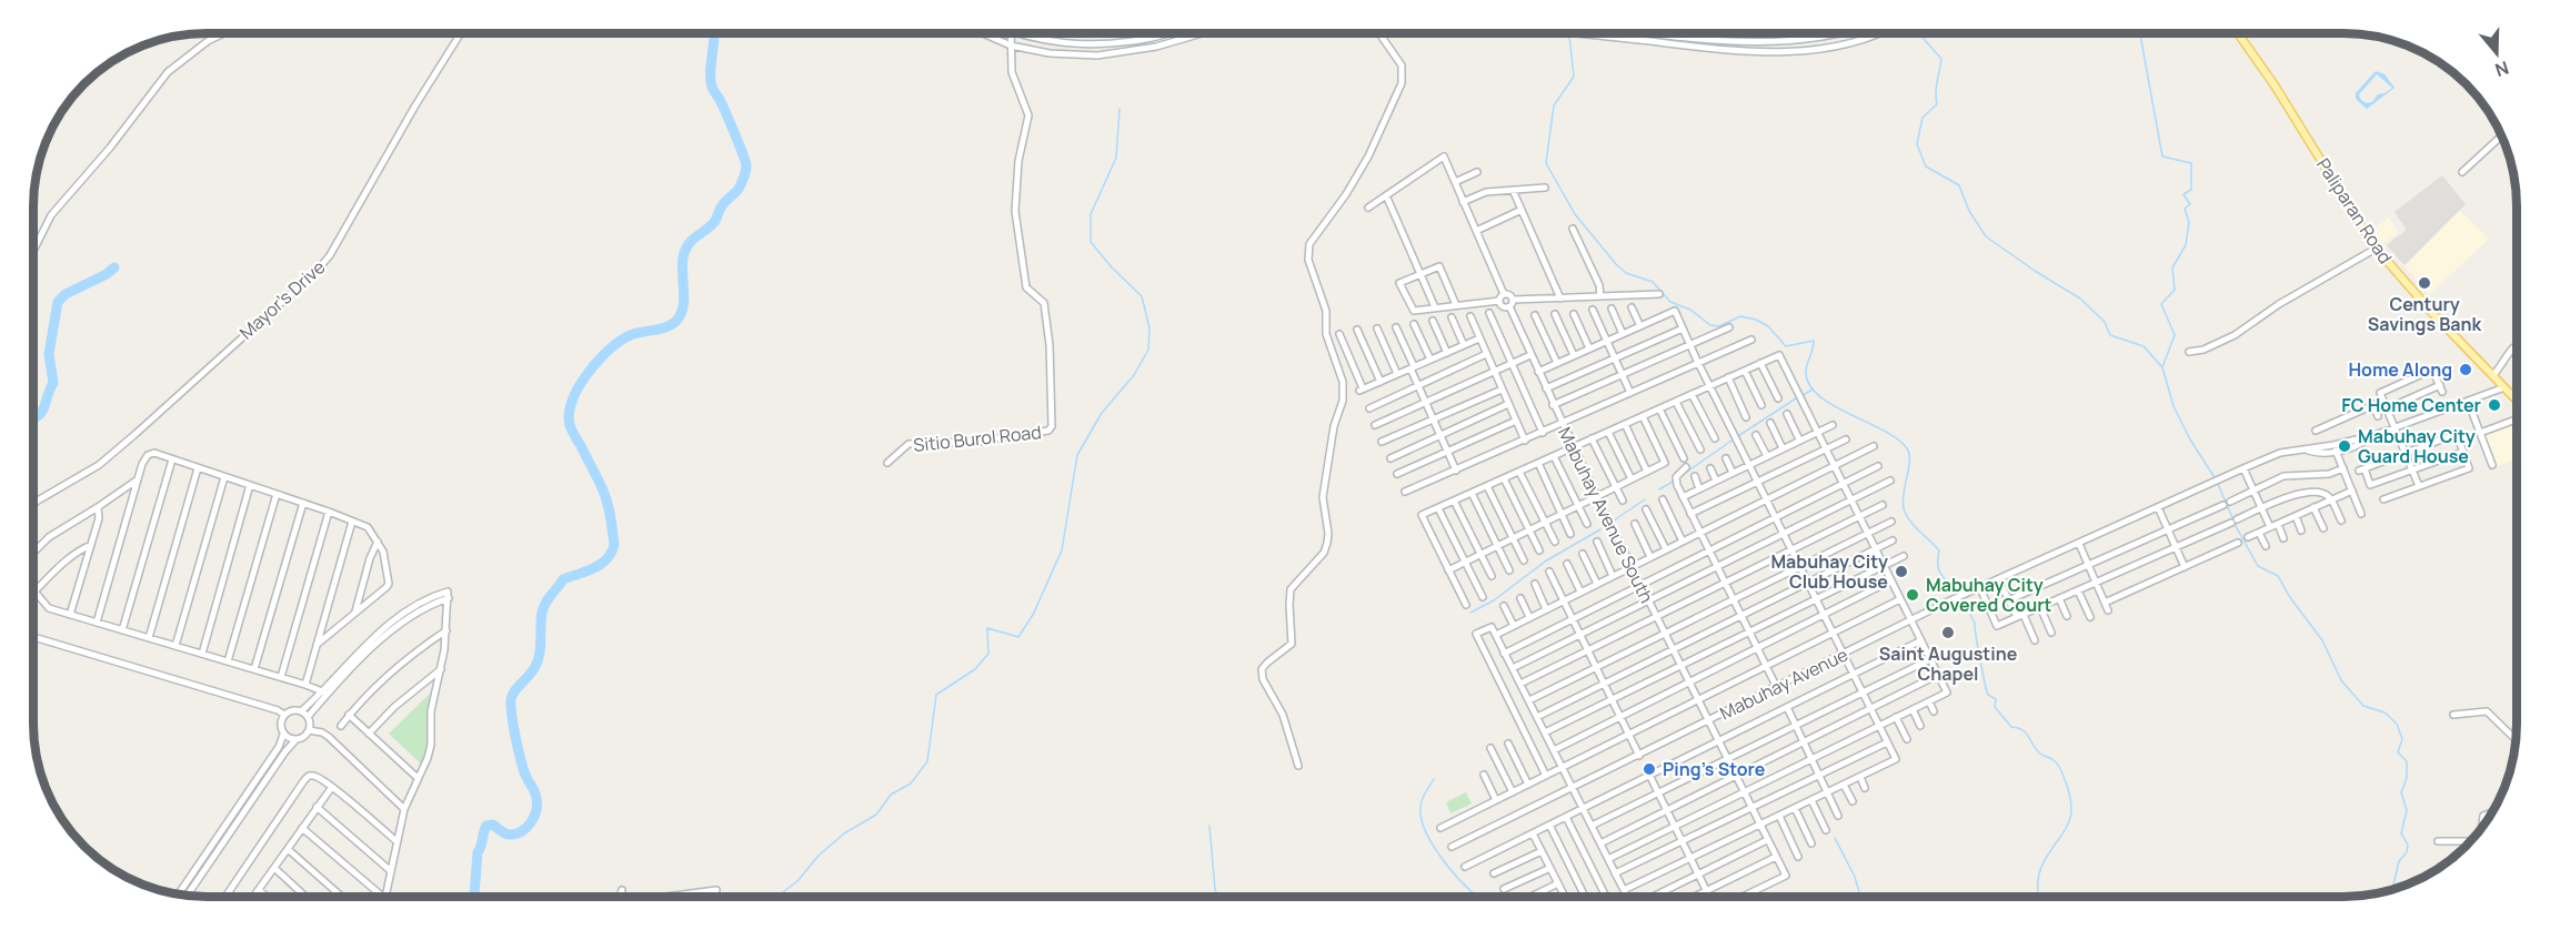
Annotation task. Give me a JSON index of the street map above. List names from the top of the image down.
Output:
{
  "streets": {
    "main road": ["Paliparan Road"],
    "street": [
      "Mayor's Drive",
      "Sitio Burol Road",
      "Mabuhay Avenue South",
      "Mabuhay Avenue"
    ]
  },
  "crossings": [
    ["Paliparan Road", "Mabuhay Avenue"],
    ["Mabuhay Avenue South", "Mabuhay Avenue"]
  ],
  "places": [
    "Century Savings Bank",
    "Home Along",
    "FC Home Center",
    "Mabuhay City Guard House",
    "Mabuhay City Club House",
    "Mabuhay City Covered Court",
    "Saint Augustine Chapel",
    "Ping's Store"
  ],
  "north": "bottom"
}
